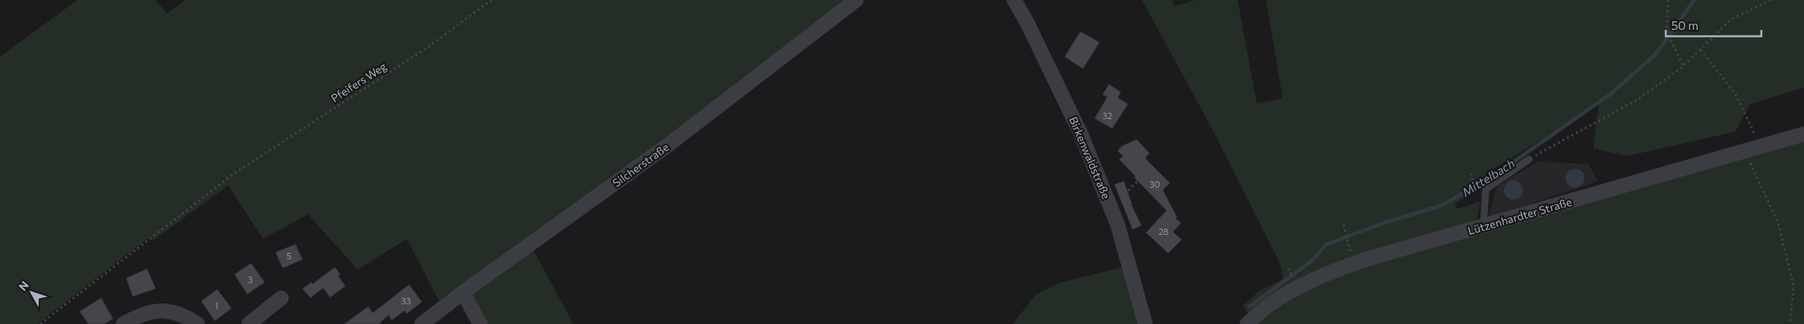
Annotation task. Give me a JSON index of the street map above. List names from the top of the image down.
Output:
{
  "streets": {
    "street": ["Birkenwaldstraße", "Silcherstraße", "Lützenhardter Straße"],
    "path": ["Pfeifers Weg"]
  },
  "water": ["Mittelbach"],
  "house_numbers": [
    "32",
    "30",
    "28",
    "5",
    "3",
    "33",
    "1"
  ],
  "scale_bar": "50 m",
  "north": "top left"
}
